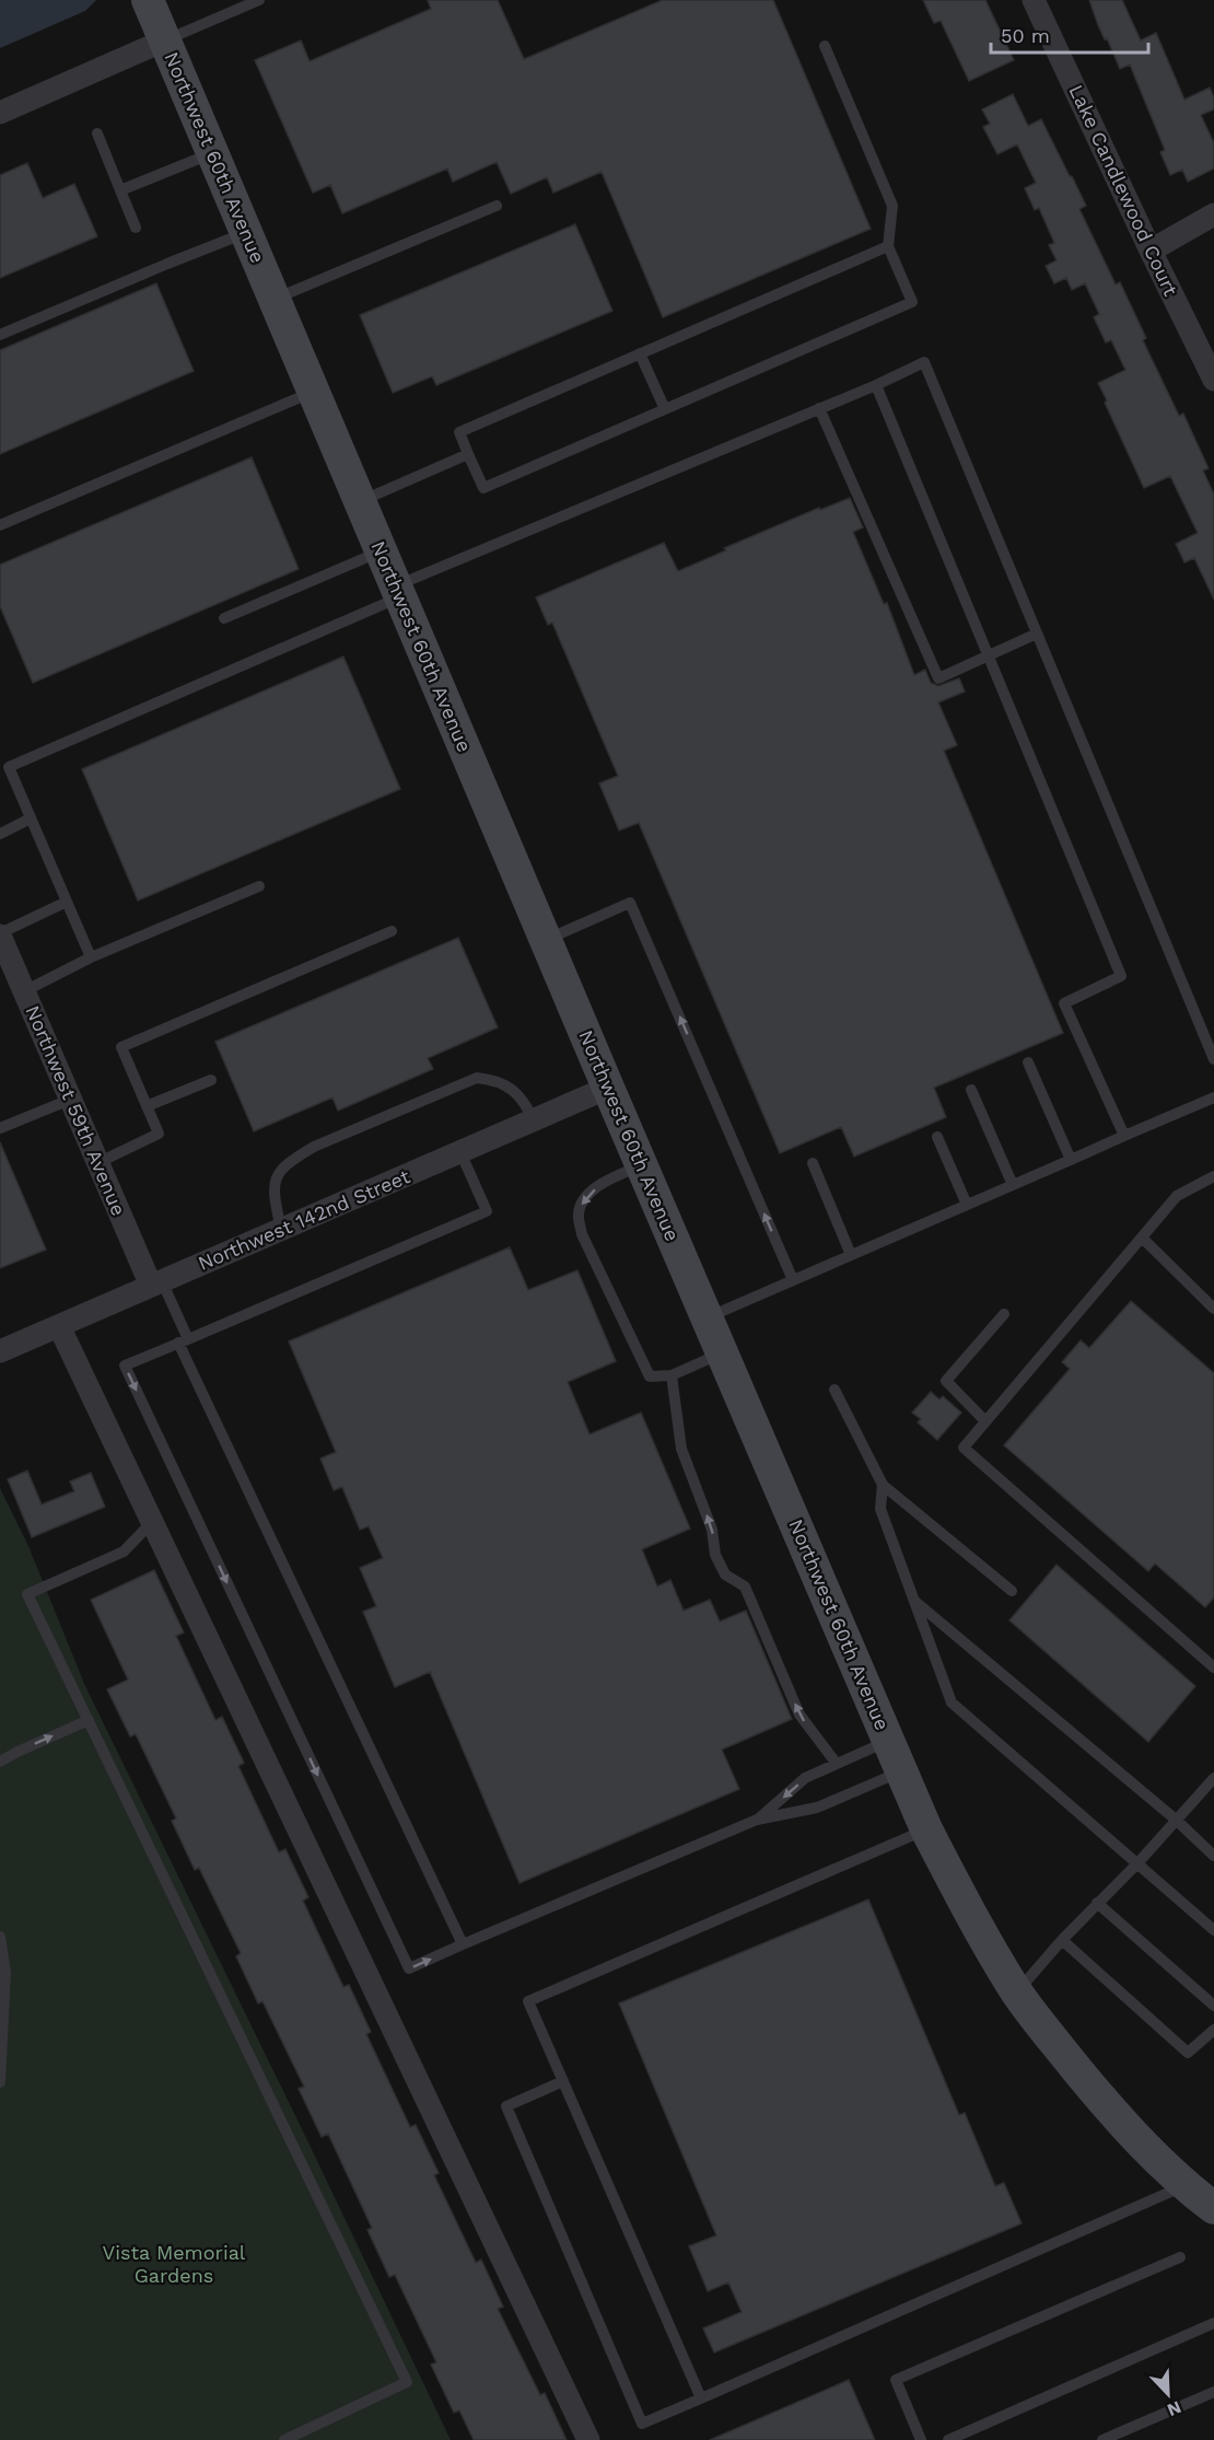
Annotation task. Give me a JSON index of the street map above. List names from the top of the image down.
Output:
{
  "streets": {
    "street": [
      "Northwest 60th Avenue",
      "Lake Candlewood Court",
      "Northwest 59th Avenue",
      "Northwest 142nd Street"
    ]
  },
  "crossings": [
    ["Northwest 60th Avenue", "Northwest 142nd Street"],
    ["Northwest 59th Avenue", "Northwest 142nd Street"]
  ],
  "parks": ["Vista Memorial Gardens"],
  "scale_bar": "50 m",
  "north": "bottom right"
}
